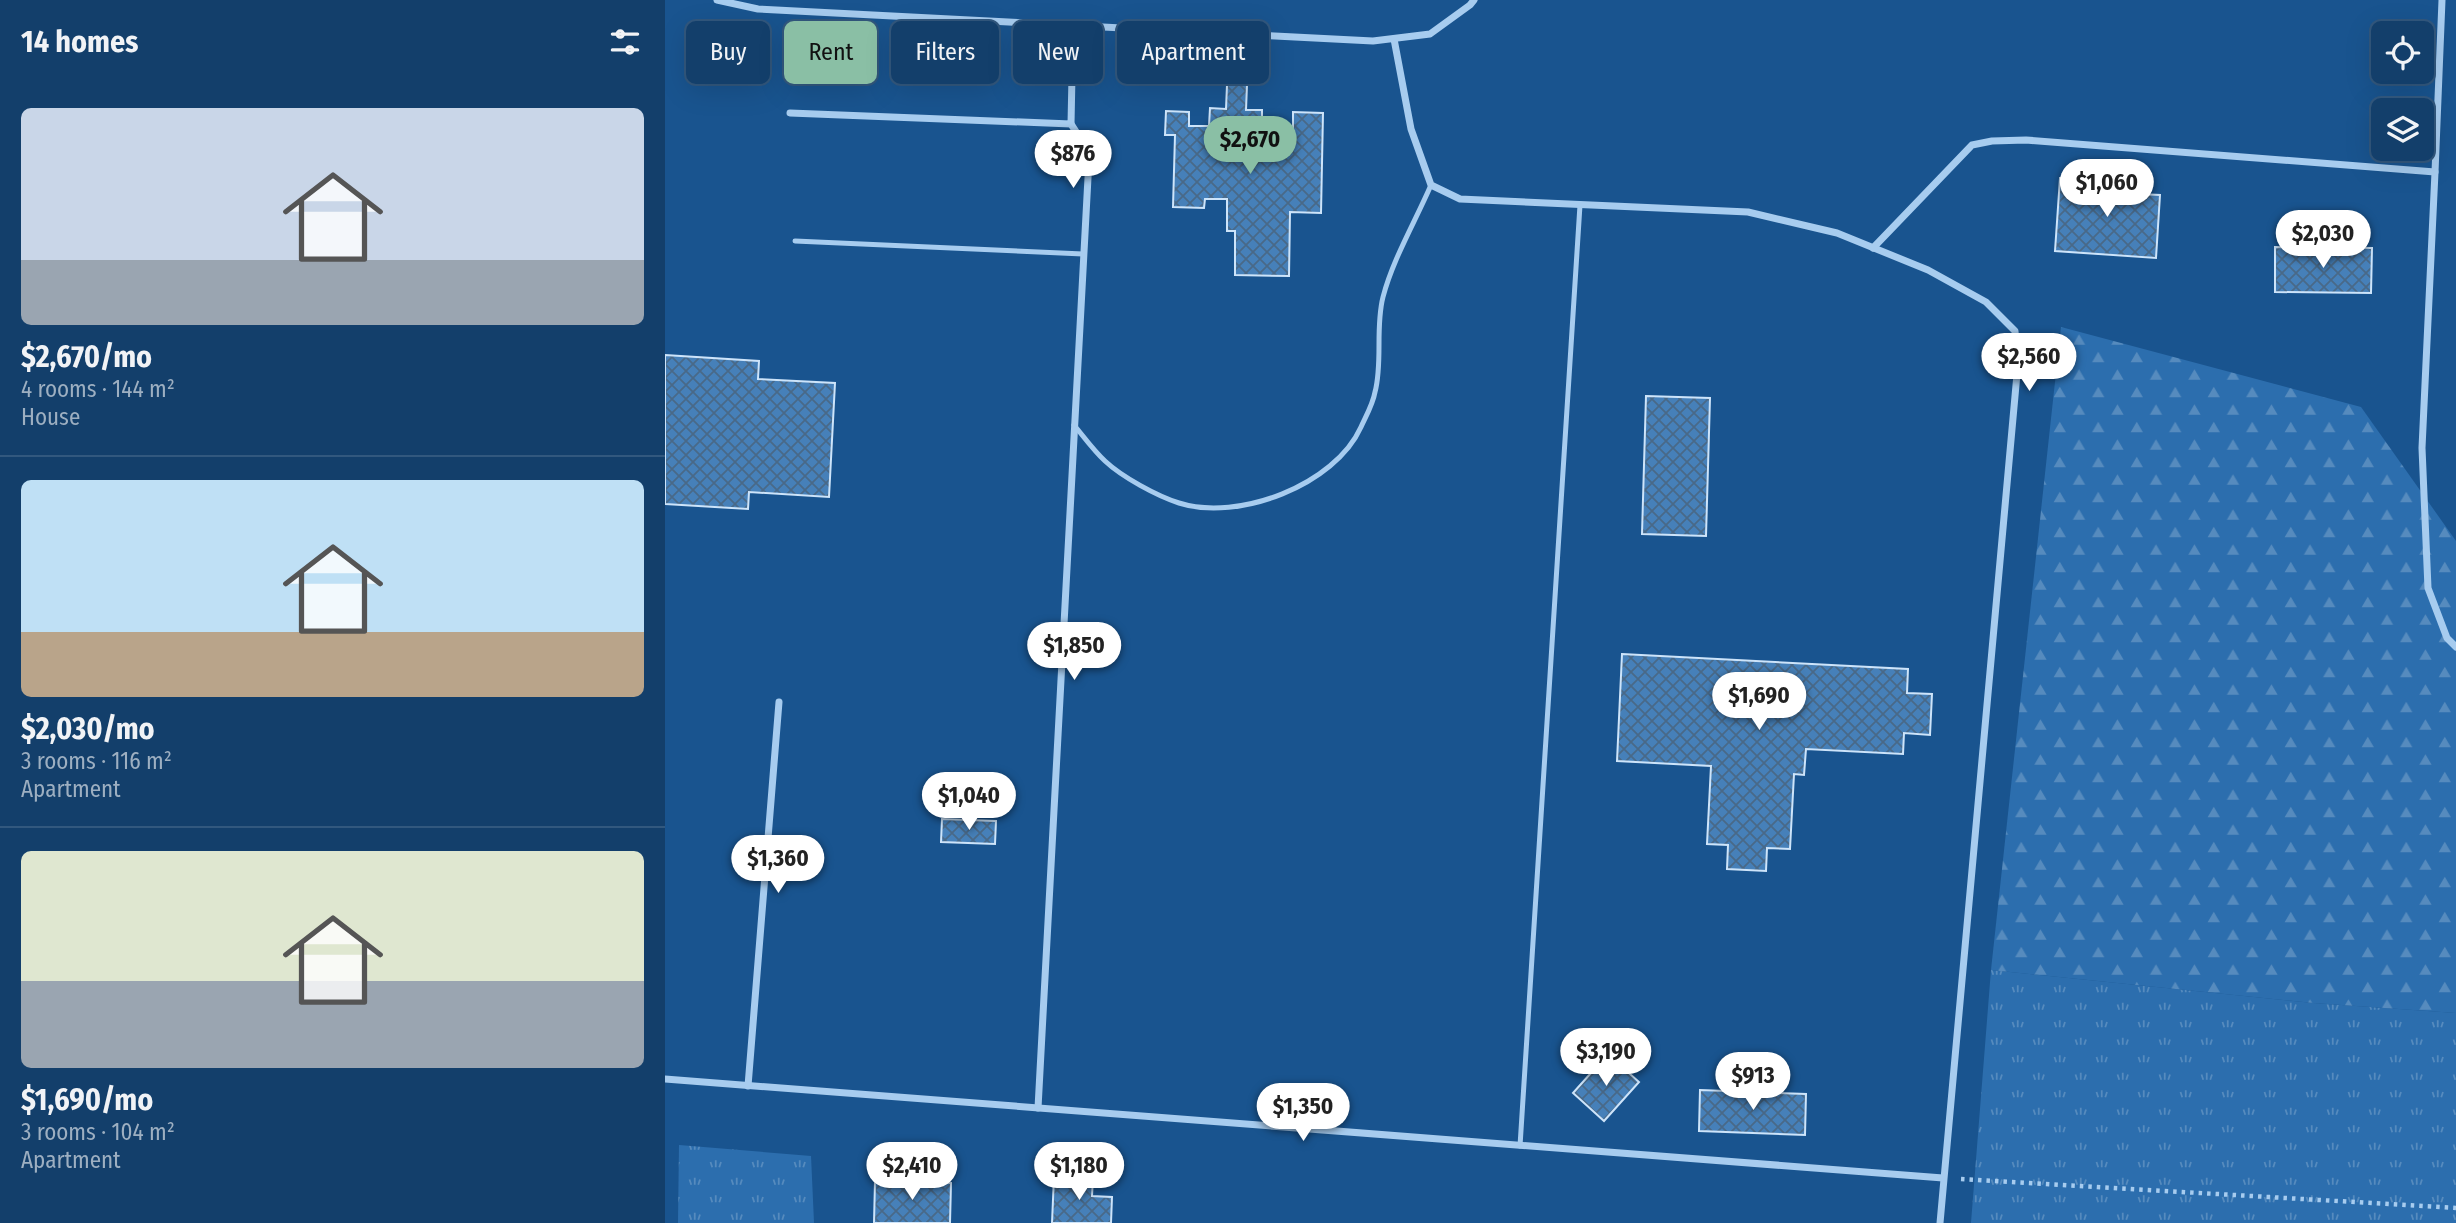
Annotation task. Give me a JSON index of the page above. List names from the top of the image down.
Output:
{
  "page": {
    "heading": "14 homes",
    "chip": [
      "Buy",
      "Rent",
      "Filters",
      "New",
      "Apartment"
    ],
    "list": [
      {
        "name": "$2,670/mo",
        "note": "4 rooms · 144 m² · House"
      },
      {
        "name": "$2,030/mo",
        "note": "3 rooms · 116 m² · Apartment"
      },
      {
        "name": "$1,690/mo",
        "note": "3 rooms · 104 m² · Apartment"
      }
    ],
    "price": [
      "$2,670",
      "$876",
      "$1,060",
      "$2,030",
      "$2,560",
      "$1,850",
      "$1,690",
      "$1,040",
      "$1,360",
      "$3,190",
      "$913",
      "$1,350",
      "$2,410",
      "$1,180"
    ]
  }
}
